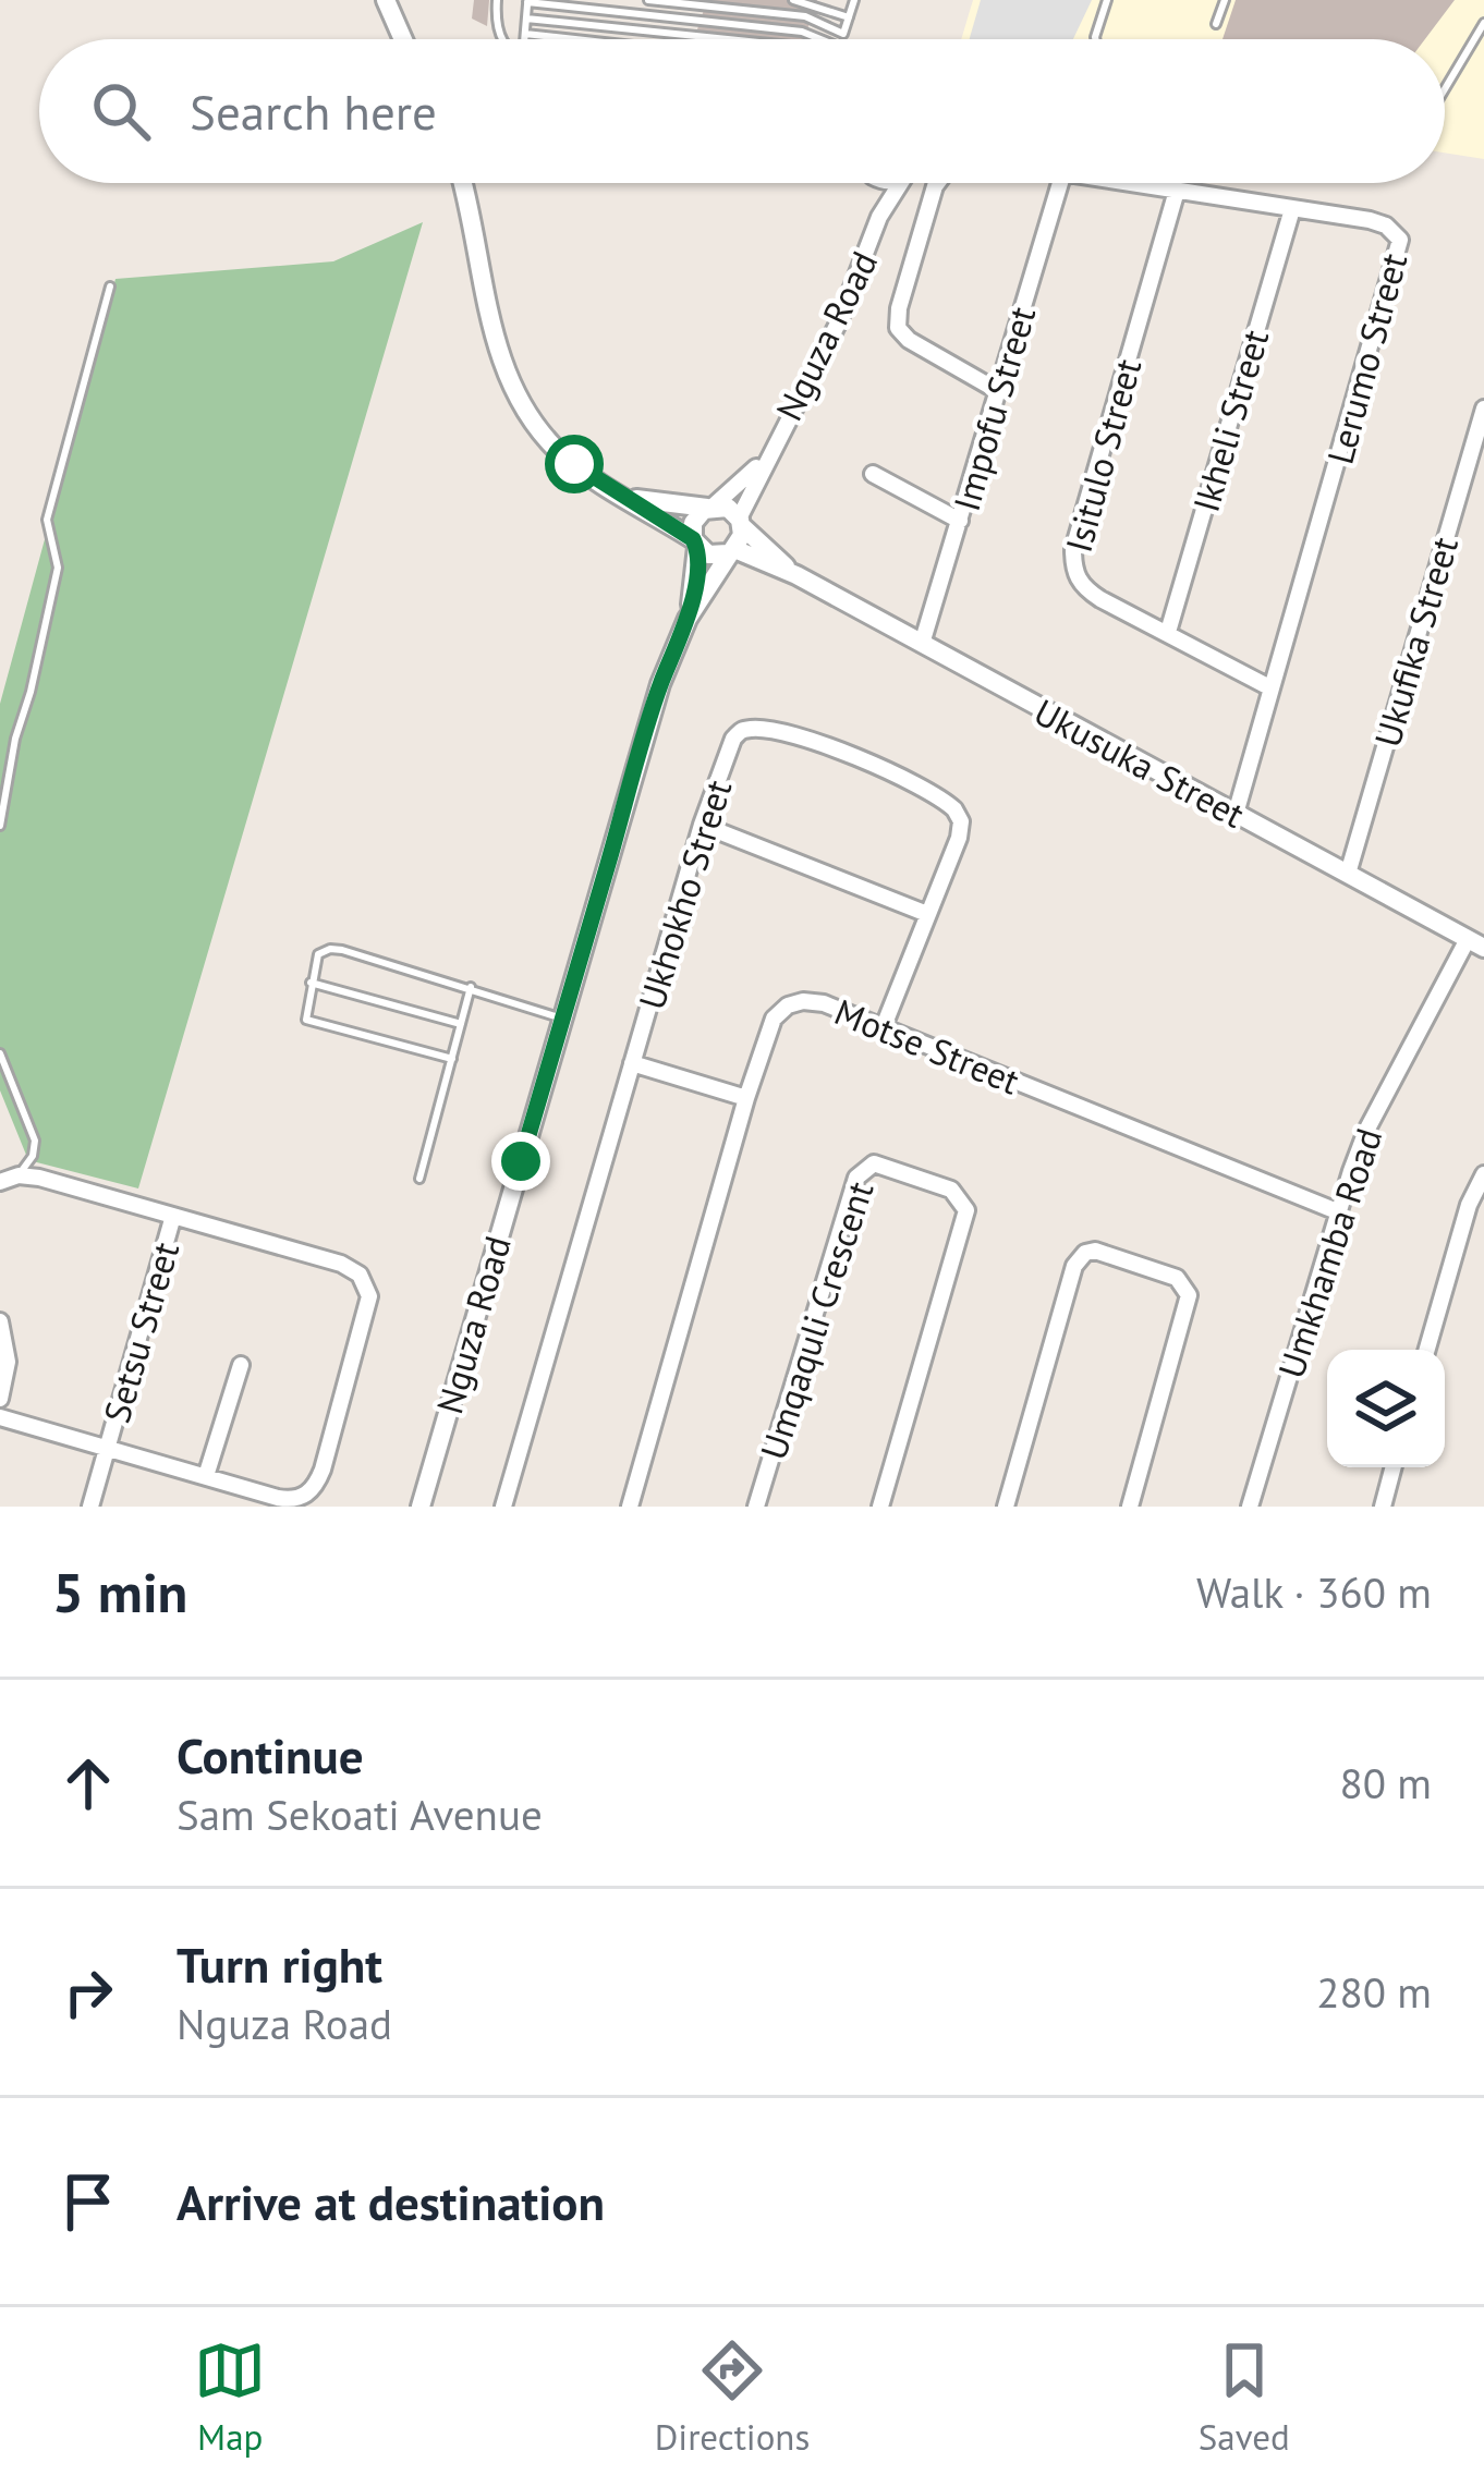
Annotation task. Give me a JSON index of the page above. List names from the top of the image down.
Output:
{
  "streets": {
    "street": [
      "Nguza Road",
      "Lerumo Street",
      "Impofu Street",
      "Ikheli Street",
      "Isitulo Street",
      "Ukufika Street",
      "Ukusuka Street",
      "Ukhokho Street",
      "Motse Street",
      "Umkhamba Road",
      "Umqaquli Crescent",
      "Setsu Street"
    ]
  },
  "crossings": [
    ["Nguza Road", "Ukusuka Street"],
    ["Lerumo Street", "Ikheli Street"],
    ["Lerumo Street", "Isitulo Street"],
    ["Lerumo Street", "Ukusuka Street"],
    ["Impofu Street", "Ukusuka Street"],
    ["Ikheli Street", "Isitulo Street"],
    ["Ukufika Street", "Ukusuka Street"],
    ["Ukusuka Street", "Umkhamba Road"],
    ["Ukhokho Street", "Motse Street"],
    ["Motse Street", "Umkhamba Road"]
  ],
  "page": {
    "search": "Search here",
    "heading": ["5 min", "Walk · 360 m"],
    "list": [
      ["Continue", "Sam Sekoati Avenue", "80 m"],
      ["Turn right", "Nguza Road", "280 m"],
      "Arrive at destination"
    ],
    "nav": ["Map", "Directions", "Saved"]
  }
}
